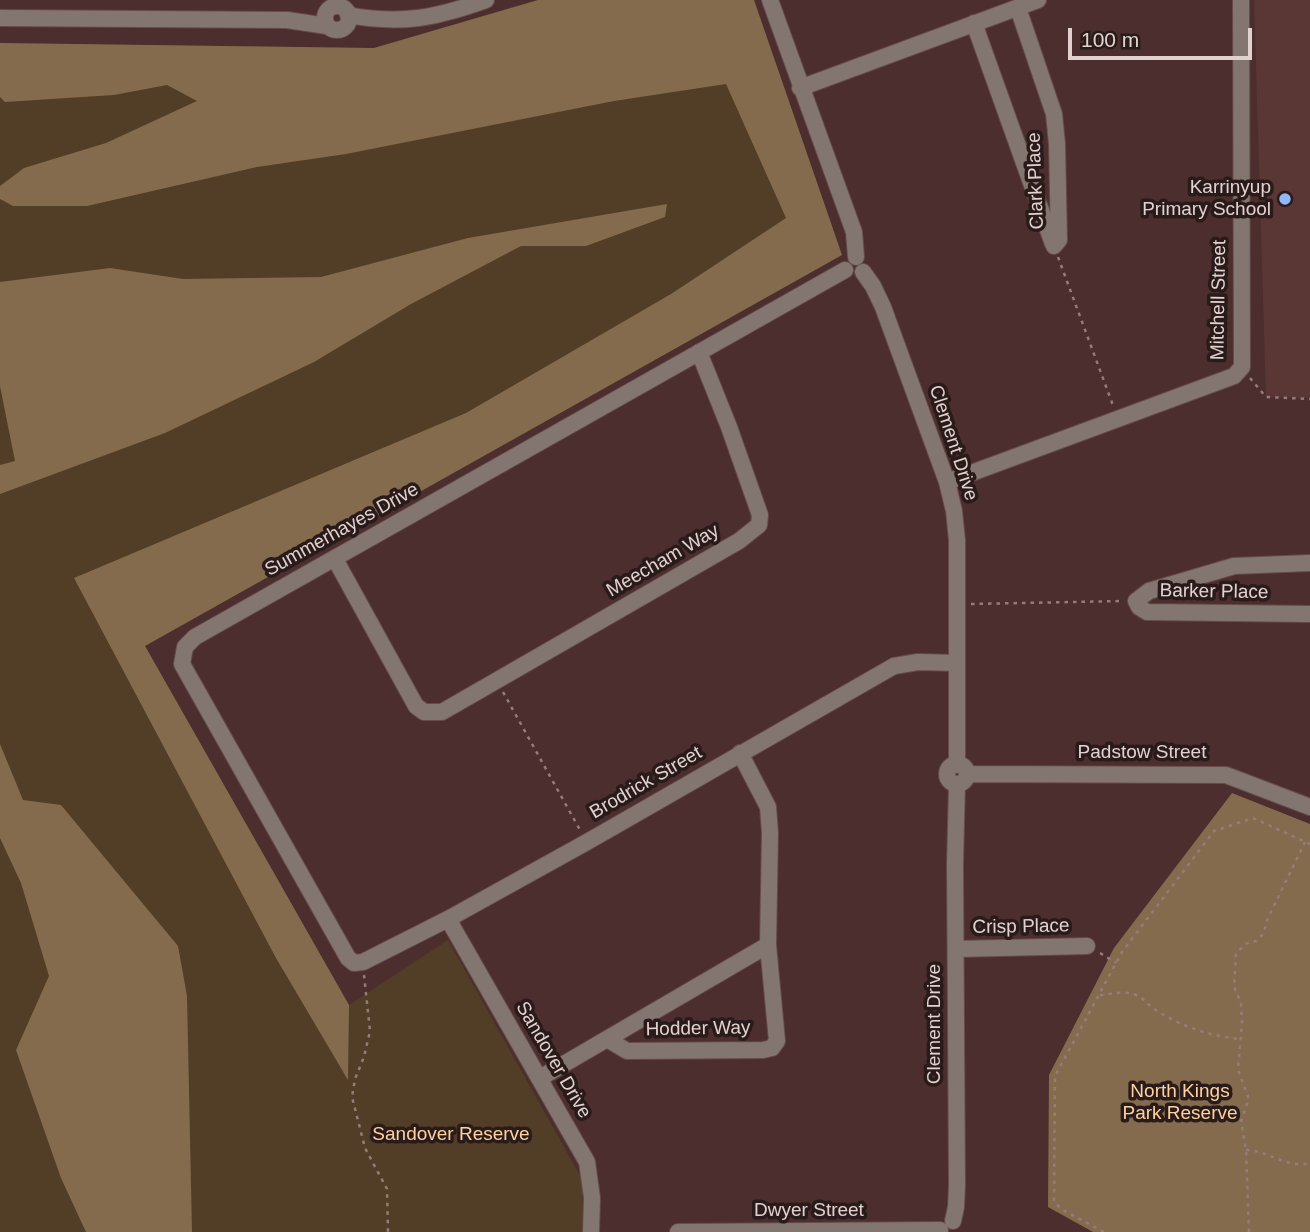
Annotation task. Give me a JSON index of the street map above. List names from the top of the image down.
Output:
{
  "streets": {
    "street": [
      "Clark Place",
      "Mitchell Street",
      "Clement Drive",
      "Summerhayes Drive",
      "Meecham Way",
      "Barker Place",
      "Padstow Street",
      "Brodrick Street",
      "Crisp Place",
      "Hodder Way",
      "Sandover Drive",
      "Dwyer Street"
    ]
  },
  "crossings": [
    ["Mitchell Street", "Clement Drive"],
    ["Clement Drive", "Summerhayes Drive"],
    ["Clement Drive", "Padstow Street"],
    ["Clement Drive", "Brodrick Street"],
    ["Clement Drive", "Crisp Place"],
    ["Clement Drive", "Dwyer Street"],
    ["Summerhayes Drive", "Meecham Way"],
    ["Summerhayes Drive", "Brodrick Street"],
    ["Brodrick Street", "Hodder Way"],
    ["Brodrick Street", "Sandover Drive"],
    ["Hodder Way", "Sandover Drive"]
  ],
  "parks": ["North Kings Park Reserve", "Sandover Reserve"],
  "places": ["Karrinyup Primary School"],
  "scale_bar": "100 m"
}
